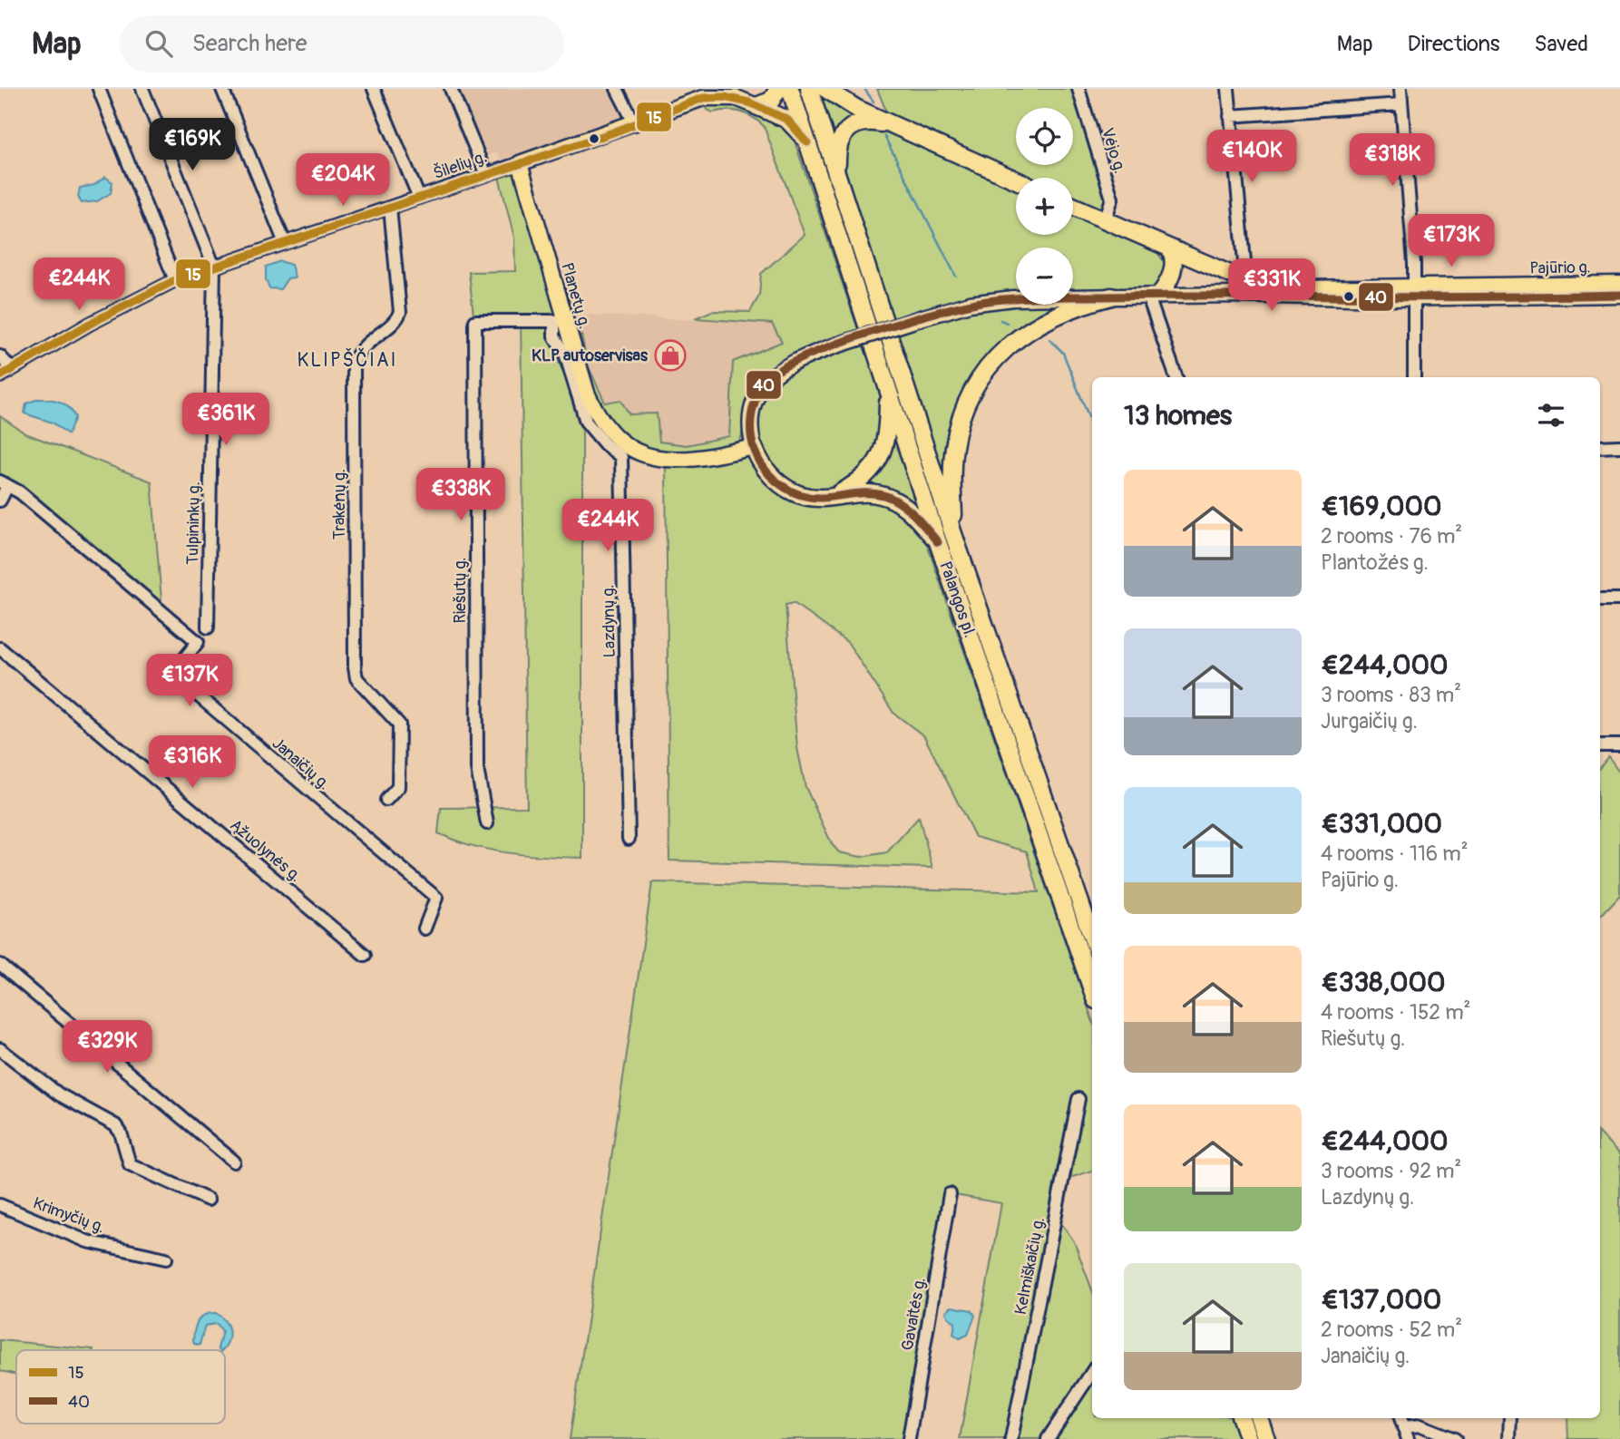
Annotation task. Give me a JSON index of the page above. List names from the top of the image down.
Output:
{
  "streets": {
    "highway": ["Palangos pl."],
    "main road": ["Šilelių g.", "Pajūrio g.", "Planetų g."],
    "street": [
      "Vėjo g.",
      "Trakėnų g.",
      "Tulpininkų g.",
      "Riešutų g.",
      "Lazdynų g.",
      "Janaičių g.",
      "Ąžuolynės g.",
      "Krimyčių g.",
      "Kelmiškaičių g.",
      "Gavaitės g."
    ]
  },
  "crossings": [
    ["Šilelių g.", "Planetų g."],
    ["Šilelių g.", "Trakėnų g."],
    ["Šilelių g.", "Tulpininkų g."],
    ["Pajūrio g.", "Planetų g."],
    ["Planetų g.", "Riešutų g."],
    ["Planetų g.", "Lazdynų g."],
    ["Riešutų g.", "Lazdynų g."]
  ],
  "districts": ["KLIPŠČIAI"],
  "places": {
    "shop": ["KLP autoservisas"]
  },
  "lines": ["transit line 15", "transit line 40"],
  "legend": ["15", "40"],
  "page": {
    "header": "Map",
    "search": "Search here",
    "nav": ["Map", "Directions", "Saved"],
    "map_buttons": ["+", "−"],
    "price": [
      "€169K",
      "€140K",
      "€318K",
      "€204K",
      "€173K",
      "€244K",
      "€331K",
      "€361K",
      "€338K",
      "€244K",
      "€137K",
      "€316K",
      "€329K"
    ],
    "heading": "13 homes",
    "list": [
      {
        "name": "€169,000",
        "note": "2 rooms · 76 m² · Plantožės g."
      },
      {
        "name": "€244,000",
        "note": "3 rooms · 83 m² · Jurgaičių g."
      },
      {
        "name": "€331,000",
        "note": "4 rooms · 116 m² · Pajūrio g."
      },
      {
        "name": "€338,000",
        "note": "4 rooms · 152 m² · Riešutų g."
      },
      {
        "name": "€244,000",
        "note": "3 rooms · 92 m² · Lazdynų g."
      },
      {
        "name": "€137,000",
        "note": "2 rooms · 52 m² · Janaičių g."
      }
    ]
  }
}
